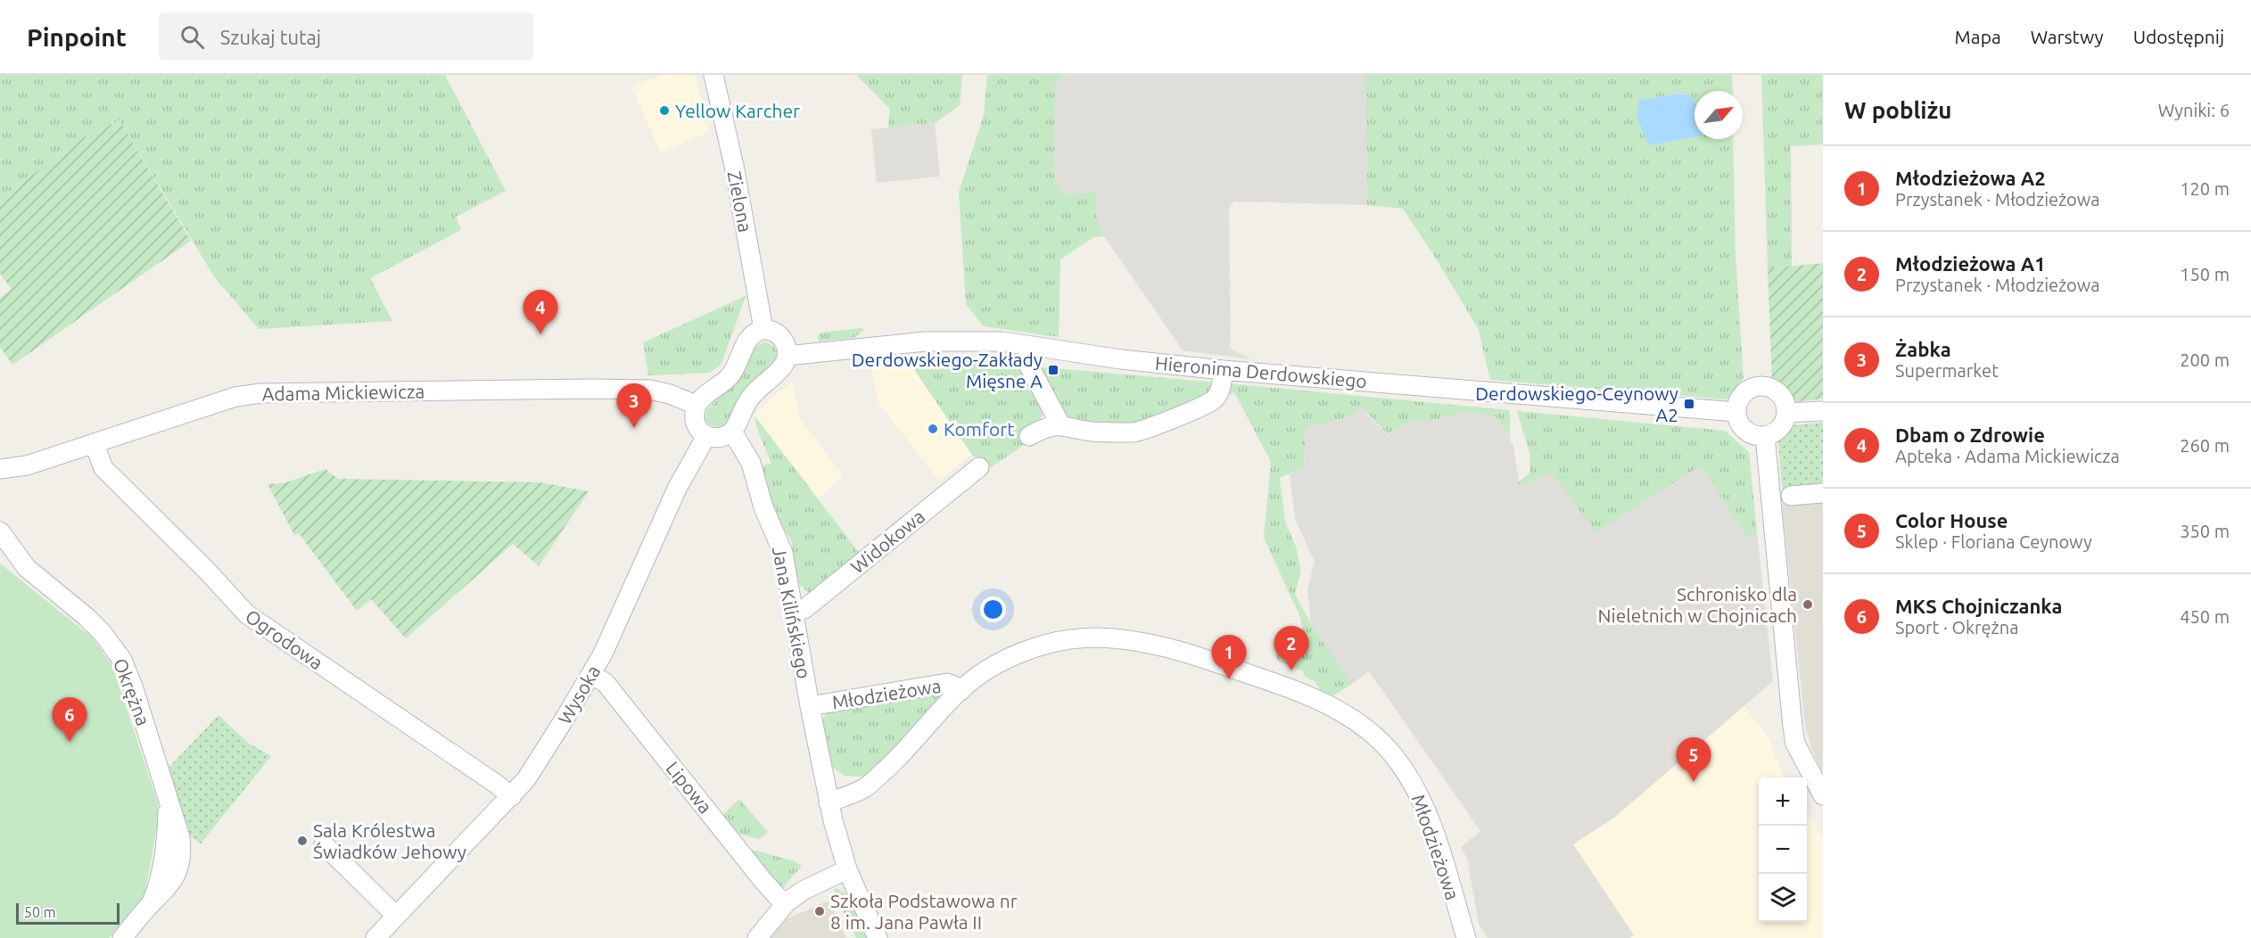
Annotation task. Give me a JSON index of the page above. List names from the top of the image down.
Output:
{
  "streets": {
    "street": [
      "Zielona",
      "Hieronima Derdowskiego",
      "Adama Mickiewicza",
      "Widokowa",
      "Jana Kilińskiego",
      "Ogrodowa",
      "Okrężna",
      "Młodzieżowa",
      "Wysoka",
      "Lipowa"
    ]
  },
  "crossings": [
    ["Adama Mickiewicza", "Ogrodowa"],
    ["Widokowa", "Jana Kilińskiego"],
    ["Jana Kilińskiego", "Młodzieżowa"],
    ["Ogrodowa", "Wysoka"],
    ["Wysoka", "Lipowa"]
  ],
  "places": {
    "other": [
      "Yellow Karcher",
      "Komfort",
      "Schronisko dla Nieletnich w Chojnicach",
      "Sala Królestwa Świadków Jehowy",
      "Szkoła Podstawowa nr 8 im. Jana Pawła II"
    ],
    "transit": ["Derdowskiego-Zakłady Mięsne A", "Derdowskiego-Ceynowy A2"]
  },
  "scale_bar": "50 m",
  "north": "top right",
  "page": {
    "header": "Pinpoint",
    "search": "Szukaj tutaj",
    "nav": ["Mapa", "Warstwy", "Udostępnij"],
    "heading": ["W pobliżu", "Wyniki: 6"],
    "list": [
      {
        "mark": "1",
        "name": "Młodzieżowa A2",
        "note": "Przystanek · Młodzieżowa",
        "value": "120 m"
      },
      {
        "mark": "2",
        "name": "Młodzieżowa A1",
        "note": "Przystanek · Młodzieżowa",
        "value": "150 m"
      },
      {
        "mark": "3",
        "name": "Żabka",
        "note": "Supermarket",
        "value": "200 m"
      },
      {
        "mark": "4",
        "name": "Dbam o Zdrowie",
        "note": "Apteka · Adama Mickiewicza",
        "value": "260 m"
      },
      {
        "mark": "5",
        "name": "Color House",
        "note": "Sklep · Floriana Ceynowy",
        "value": "350 m"
      },
      {
        "mark": "6",
        "name": "MKS Chojniczanka",
        "note": "Sport · Okrężna",
        "value": "450 m"
      }
    ],
    "pins": [
      "4",
      "3",
      "2",
      "1",
      "6",
      "5"
    ],
    "map_buttons": ["+", "−"],
    "scale": "50 m"
  }
}
